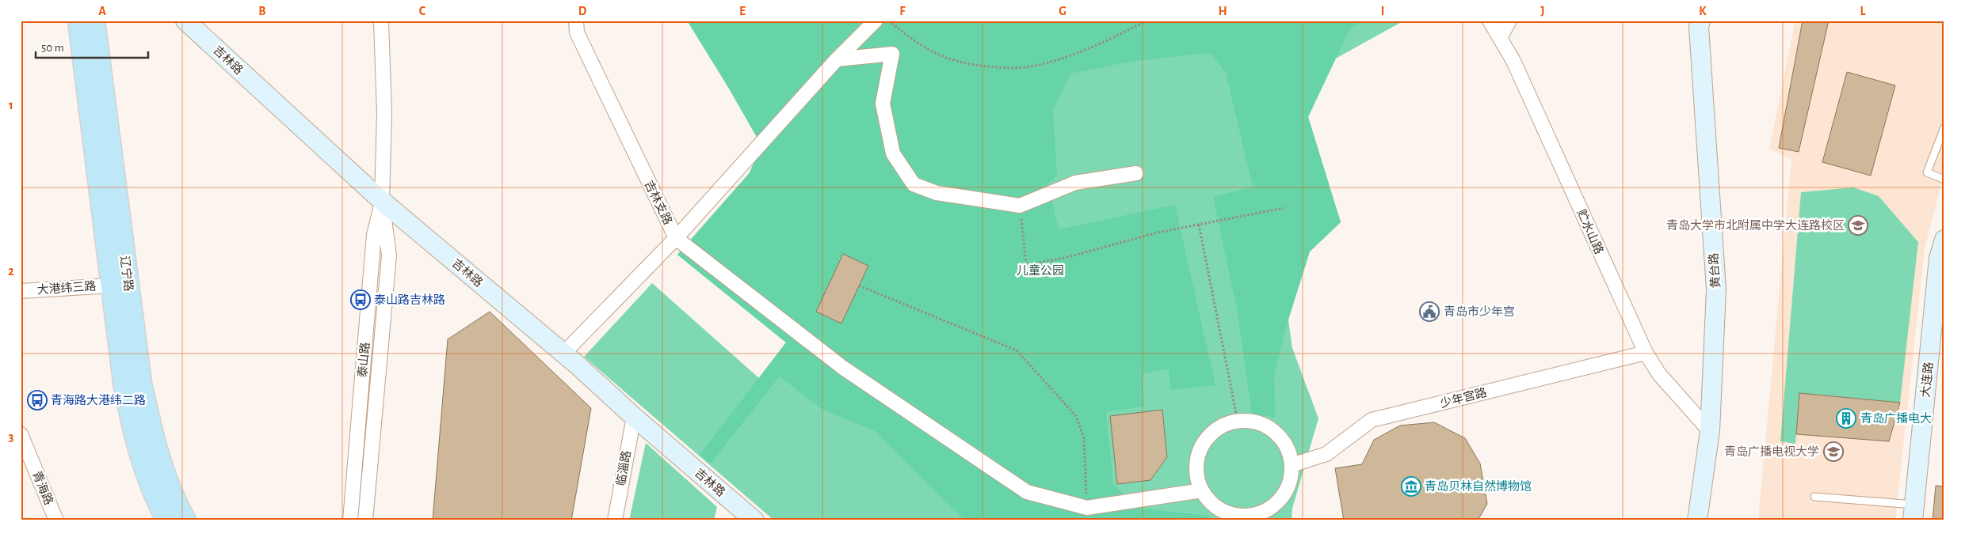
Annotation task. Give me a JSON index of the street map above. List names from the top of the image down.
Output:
{
  "streets": {
    "main road": ["辽宁路"],
    "street": [
      "吉林路",
      "吉林支路",
      "贮水山路",
      "黄台路",
      "大港纬三路",
      "泰山路",
      "大连路",
      "少年宫路",
      "临淄路",
      "青海路"
    ]
  },
  "crossings": [
    ["吉林路", "吉林支路"],
    ["吉林路", "泰山路"],
    ["吉林路", "临淄路"],
    ["贮水山路", "黄台路"],
    ["贮水山路", "少年宫路"],
    ["辽宁路", "大港纬三路"]
  ],
  "parks": ["儿童公园"],
  "places": {
    "school or university": ["青岛大学市北附属中学大连路校区", "青岛广播电视大学"],
    "bus stop": ["泰山路吉林路", "青海路大港纬二路"],
    "public building": ["青岛市少年宫"],
    "building": ["青岛广播电大"],
    "museum": ["青岛贝林自然博物馆"]
  },
  "scale_bar": "50 m",
  "grid": {
    "columns": [
      "A",
      "B",
      "C",
      "D",
      "E",
      "F",
      "G",
      "H",
      "I",
      "J",
      "K",
      "L"
    ],
    "rows": ["1", "2", "3"]
  }
}
